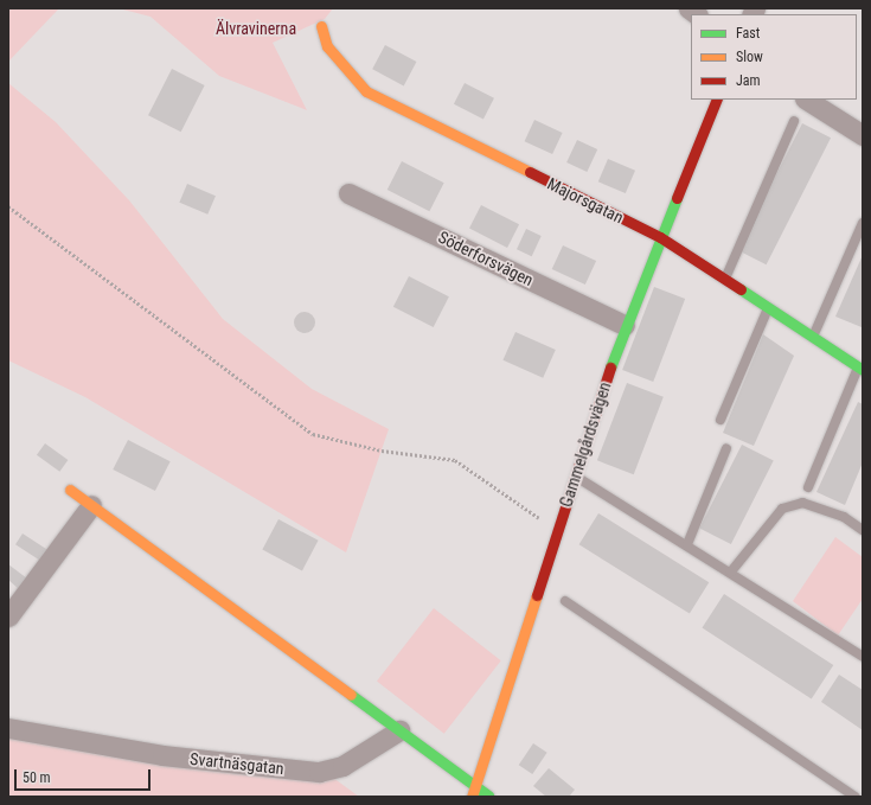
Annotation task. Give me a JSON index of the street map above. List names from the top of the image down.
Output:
{
  "streets": {
    "street": [
      "Majorsgatan",
      "Söderforsvägen",
      "Gammelgårdsvägen",
      "Svartnäsgatan"
    ]
  },
  "crossings": [
    ["Majorsgatan", "Gammelgårdsvägen"],
    ["Söderforsvägen", "Gammelgårdsvägen"]
  ],
  "parks": ["Älvravinerna"],
  "legend": ["Fast", "Slow", "Jam"],
  "scale_bar": "50 m"
}
